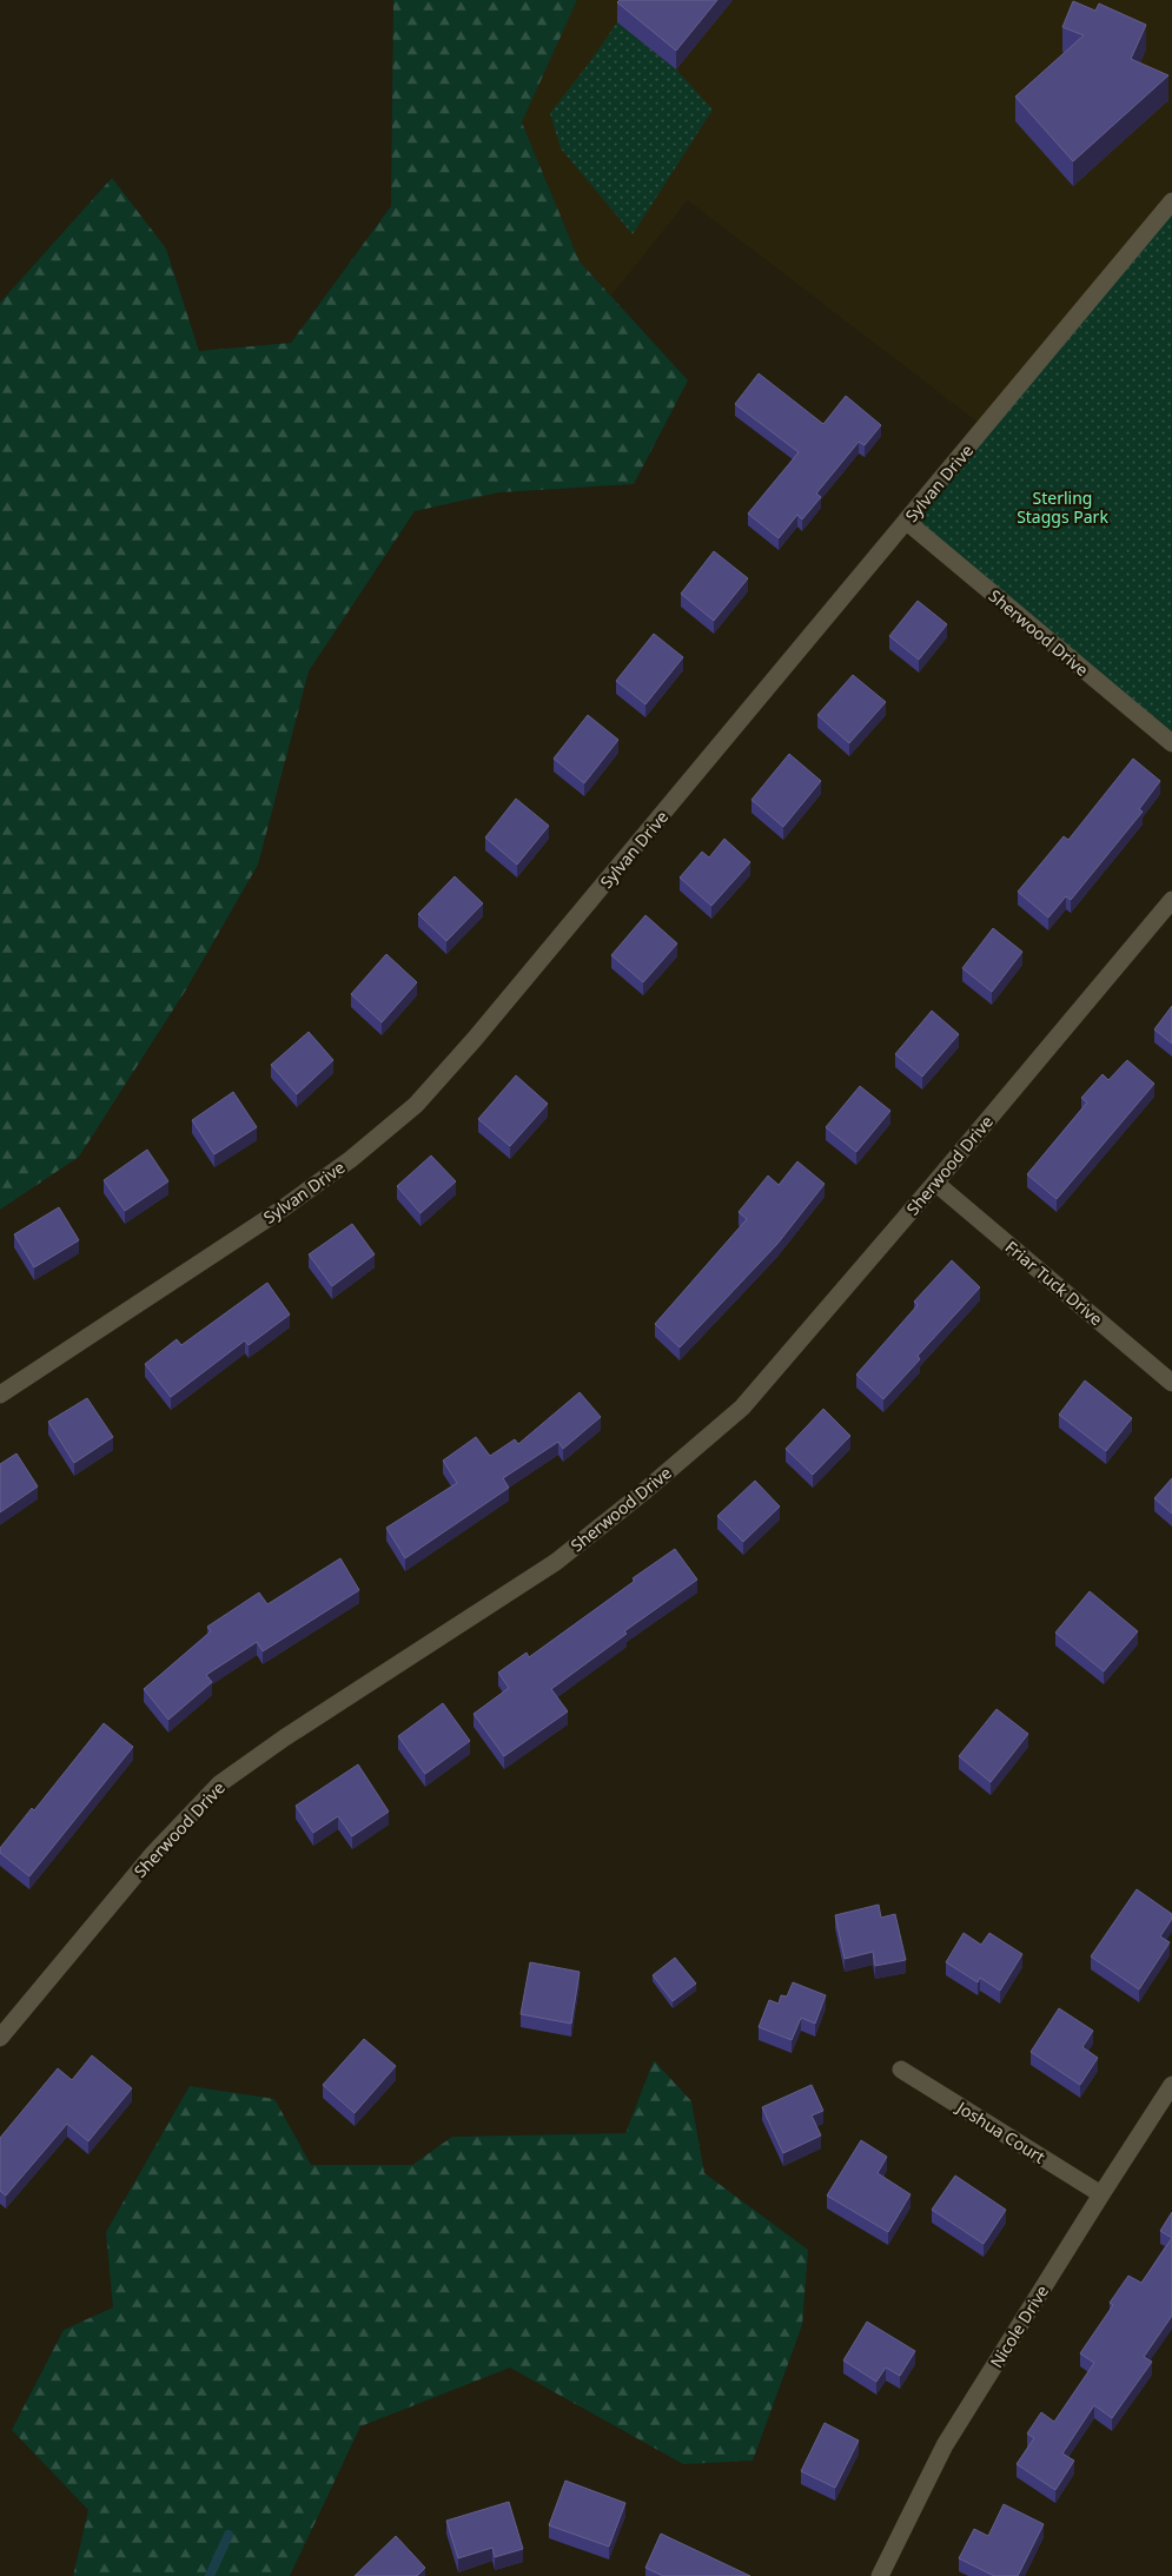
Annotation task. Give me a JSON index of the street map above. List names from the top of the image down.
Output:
{
  "streets": {
    "street": [
      "Sylvan Drive",
      "Sherwood Drive",
      "Friar Tuck Drive",
      "Joshua Court",
      "Nicole Drive"
    ]
  },
  "crossings": [
    ["Sylvan Drive", "Sherwood Drive"],
    ["Sherwood Drive", "Friar Tuck Drive"],
    ["Joshua Court", "Nicole Drive"]
  ],
  "parks": ["Sterling Staggs Park"]
}
